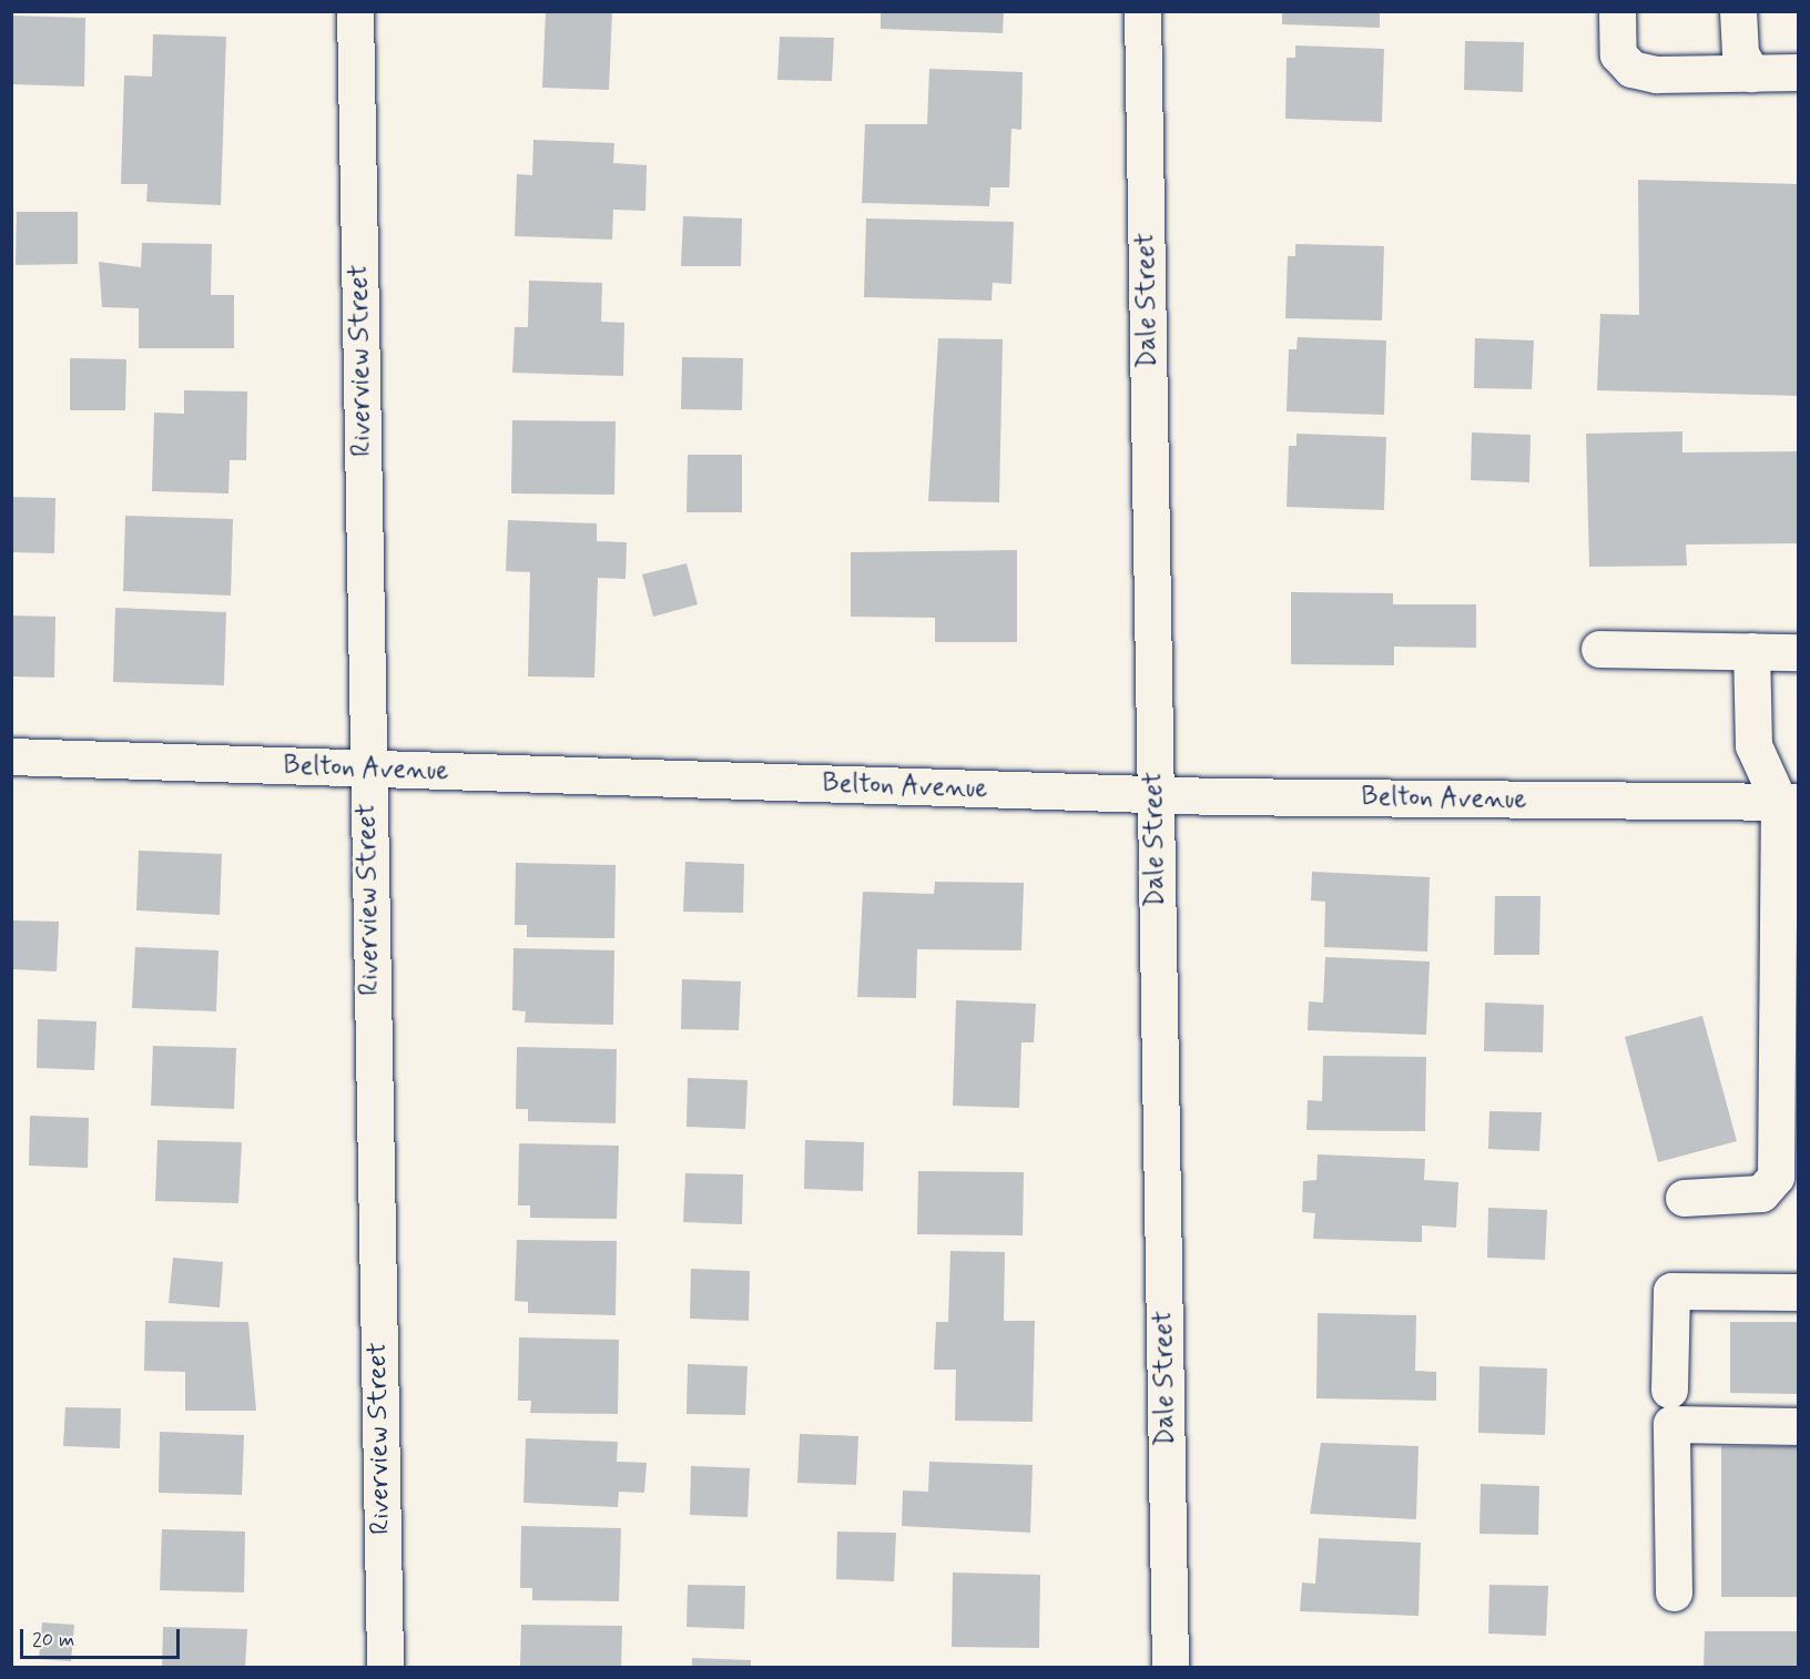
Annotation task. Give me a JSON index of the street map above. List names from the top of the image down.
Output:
{
  "streets": {
    "street": ["Dale Street", "Riverview Street", "Belton Avenue"]
  },
  "crossings": [
    ["Dale Street", "Belton Avenue"],
    ["Riverview Street", "Belton Avenue"]
  ],
  "scale_bar": "20 m"
}
